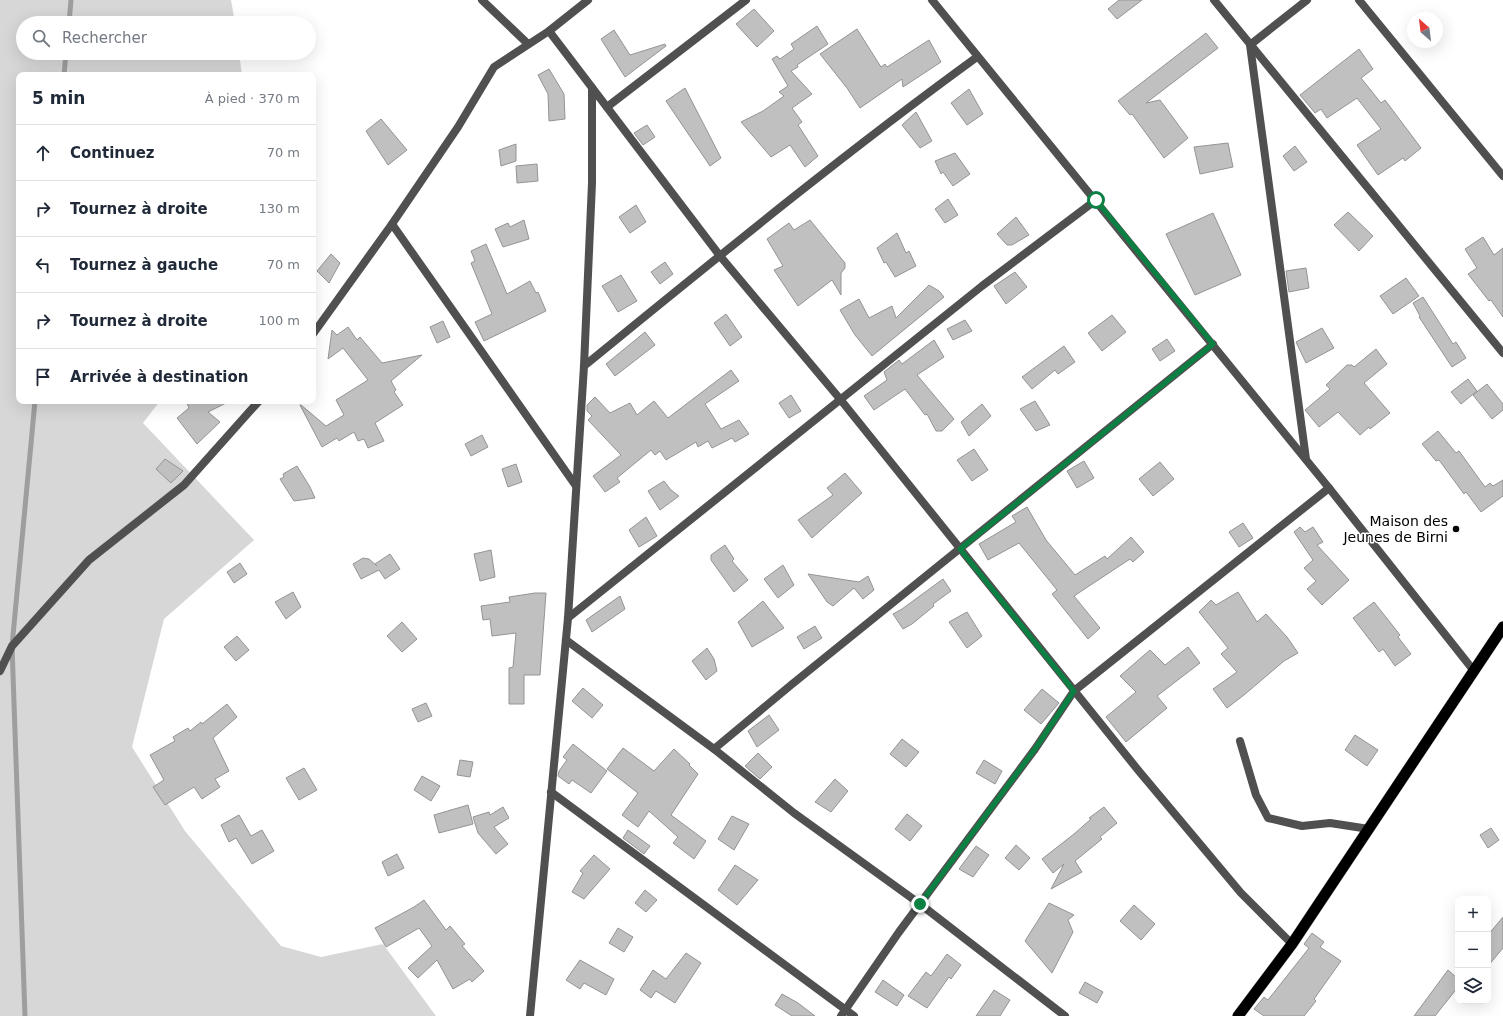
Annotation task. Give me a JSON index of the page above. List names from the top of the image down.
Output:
{
  "places": ["Maison des Jeunes de Birni"],
  "north": "top left",
  "page": {
    "search": "Rechercher",
    "heading": ["5 min", "À pied · 370 m"],
    "list": [
      ["Continuez", "70 m"],
      ["Tournez à droite", "130 m"],
      ["Tournez à gauche", "70 m"],
      ["Tournez à droite", "100 m"],
      "Arrivée à destination"
    ],
    "map_buttons": ["+", "−"]
  }
}
